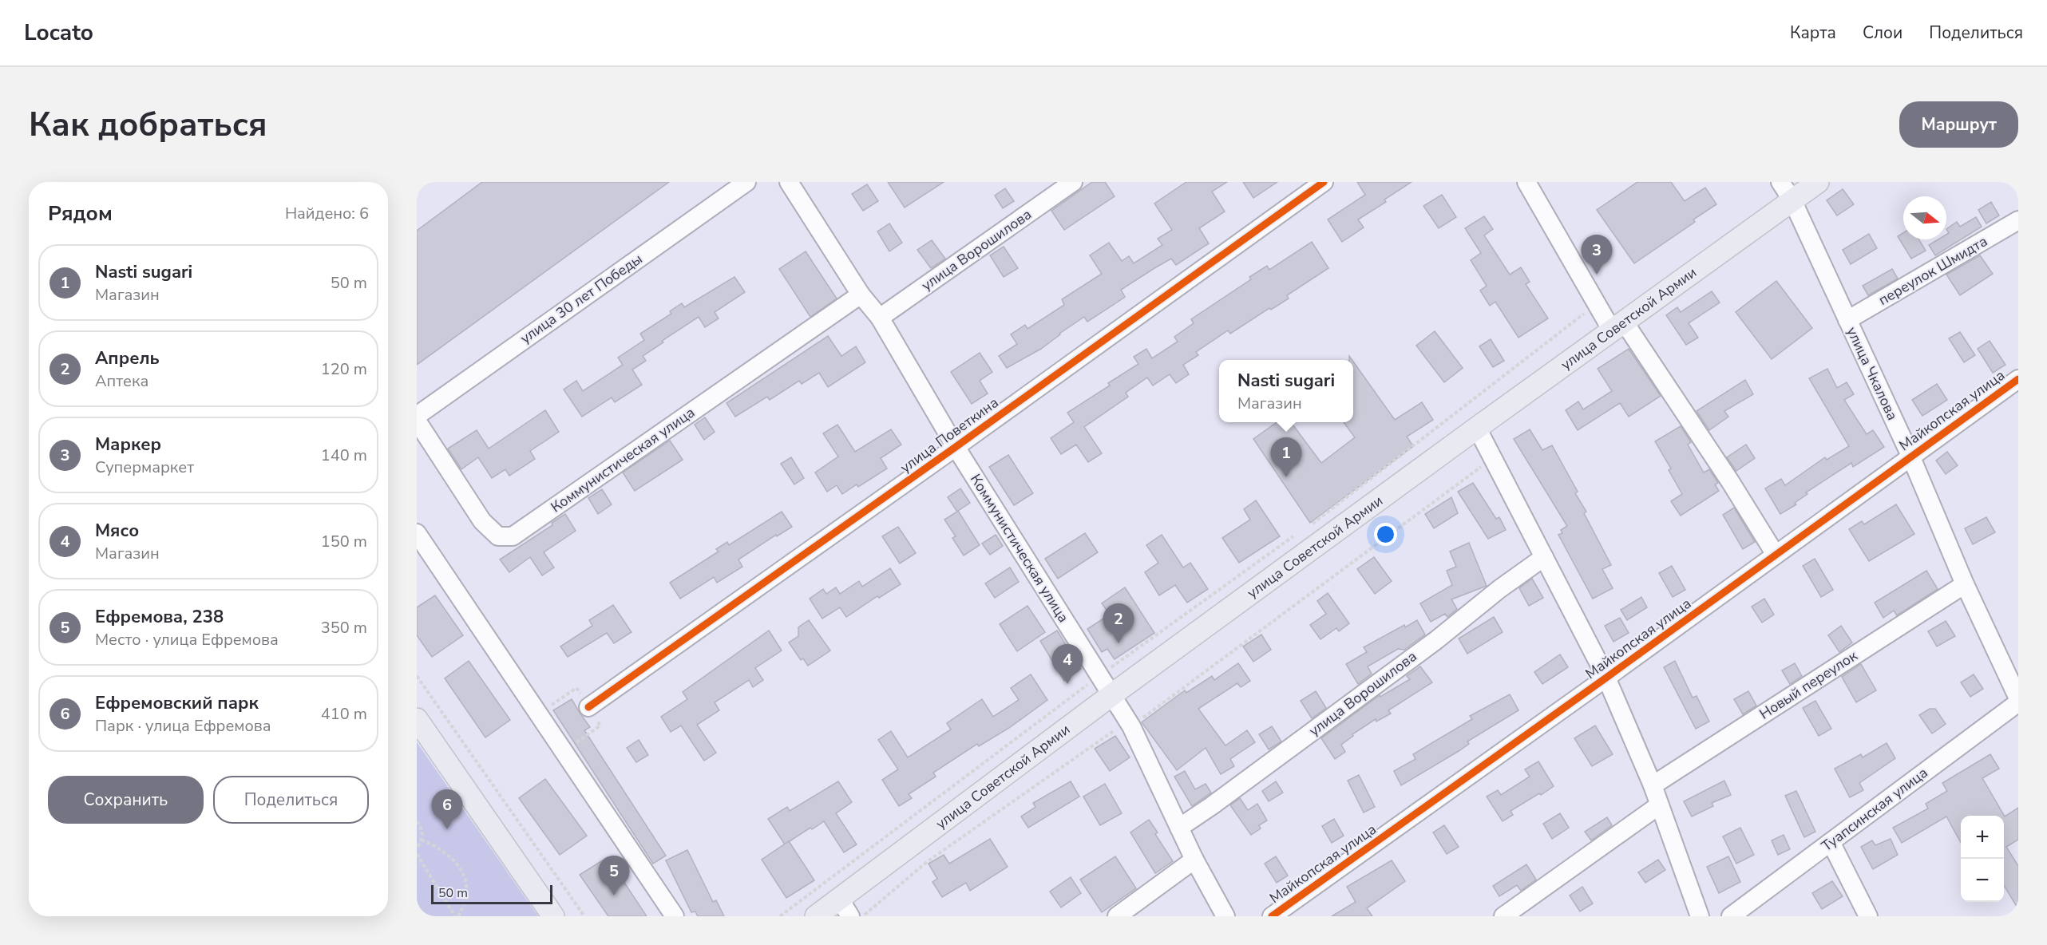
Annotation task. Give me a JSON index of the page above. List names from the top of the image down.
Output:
{
  "streets": {
    "main road": ["улица Советской Армии"],
    "street": [
      "улица Ворошилова",
      "переулок Шмидта",
      "улица 30 лет Победы",
      "улица Чкалова",
      "Майкопская улица",
      "улица Поветкина",
      "Коммунистическая улица",
      "Новый переулок",
      "Туапсинская улица"
    ]
  },
  "crossings": [
    ["улица Ворошилова", "Коммунистическая улица"],
    ["переулок Шмидта", "улица Чкалова"],
    ["улица Советской Армии", "улица Чкалова"],
    ["улица Советской Армии", "Коммунистическая улица"],
    ["улица Чкалова", "Майкопская улица"],
    ["улица Чкалова", "Новый переулок"],
    ["улица Чкалова", "Туапсинская улица"],
    ["улица Поветкина", "Коммунистическая улица"]
  ],
  "scale_bar": "50 m",
  "north": "right",
  "page": {
    "header": "Locato",
    "nav": ["Карта", "Слои", "Поделиться"],
    "buttons": [
      "Маршрут",
      ["Сохранить", "Поделиться"]
    ],
    "title": "Как добраться",
    "heading": ["Рядом", "Найдено: 6"],
    "pins": [
      "3",
      "1",
      "2",
      "4",
      "6",
      "5"
    ],
    "list": [
      {
        "mark": "1",
        "name": "Nasti sugari",
        "note": "Магазин",
        "value": "50 m"
      },
      {
        "mark": "2",
        "name": "Апрель",
        "note": "Аптека",
        "value": "120 m"
      },
      {
        "mark": "3",
        "name": "Маркер",
        "note": "Супермаркет",
        "value": "140 m"
      },
      {
        "mark": "4",
        "name": "Мясо",
        "note": "Магазин",
        "value": "150 m"
      },
      {
        "mark": "5",
        "name": "Ефремова, 238",
        "note": "Место · улица Ефремова",
        "value": "350 m"
      },
      {
        "mark": "6",
        "name": "Ефремовский парк",
        "note": "Парк · улица Ефремова",
        "value": "410 m"
      }
    ],
    "popup": ["Nasti sugari", "Магазин"],
    "map_buttons": ["+", "−"],
    "scale": "50 m"
  }
}
